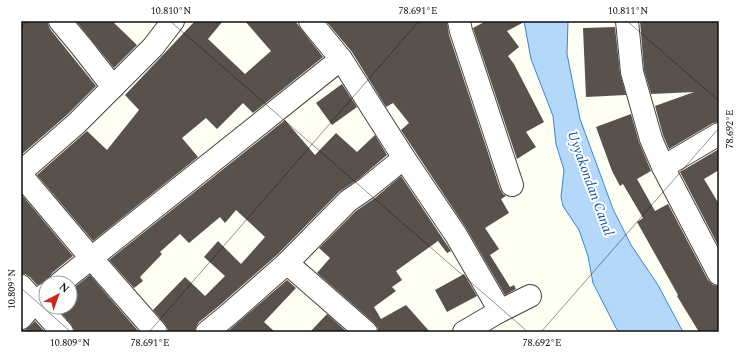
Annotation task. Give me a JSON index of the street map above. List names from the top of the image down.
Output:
{
  "water": ["Uyyakondan Canal"],
  "north": "top right",
  "coordinates": [
    "10.810°N",
    "78.691°E",
    "10.811°N",
    "78.692°E",
    "10.809°N"
  ]
}
